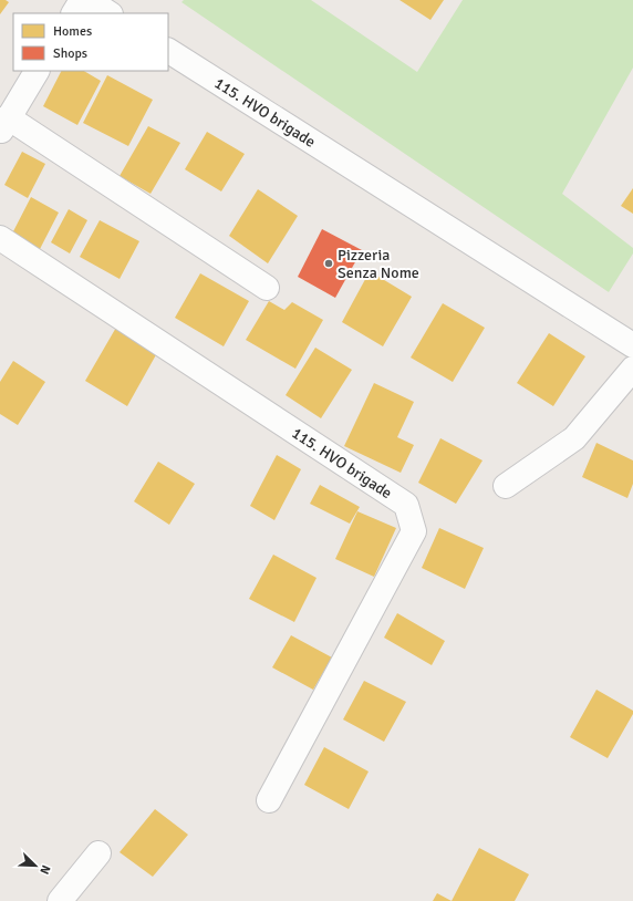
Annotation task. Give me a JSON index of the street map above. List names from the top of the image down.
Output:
{
  "streets": {
    "street": ["115. HVO brigade"]
  },
  "places": ["Pizzeria Senza Nome"],
  "legend": ["Homes", "Shops"],
  "north": "bottom right"
}
